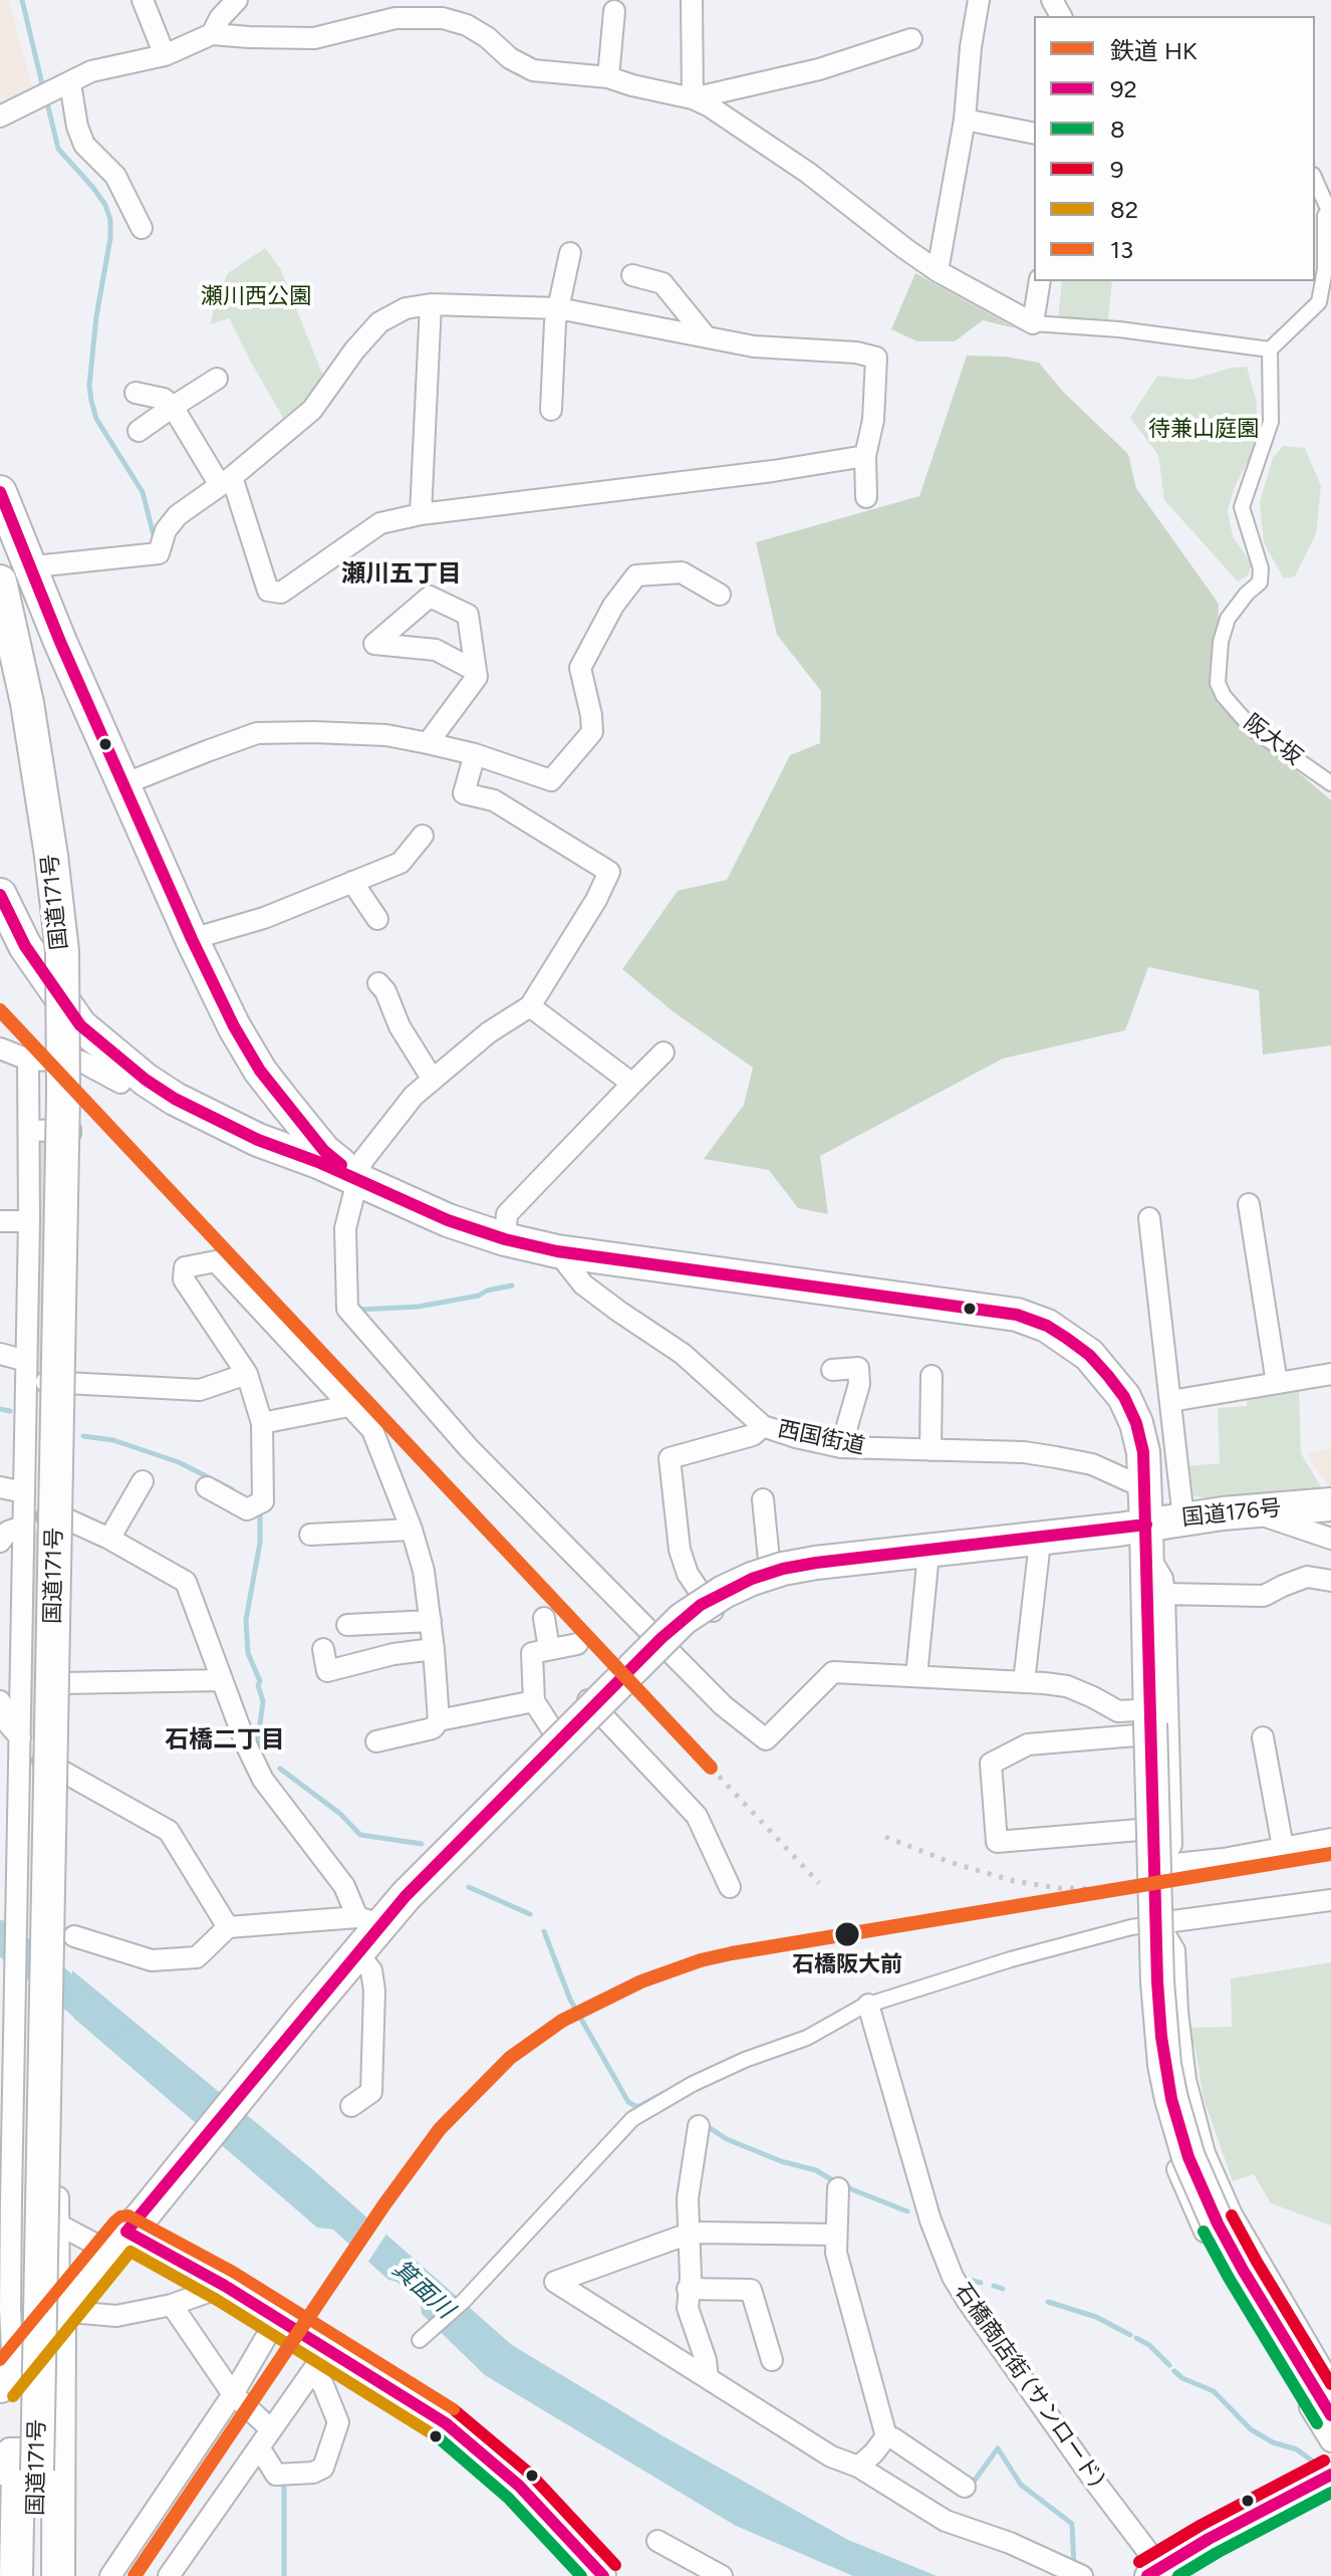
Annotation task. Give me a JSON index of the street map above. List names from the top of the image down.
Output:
{
  "streets": {
    "main road": ["国道171号", "国道176号"],
    "street": ["阪大坂", "西国街道", "石橋商店街 (サンロード)"]
  },
  "districts": ["瀬川五丁目", "石橋二丁目"],
  "water": ["箕面川"],
  "parks": ["瀬川西公園", "待兼山庭園"],
  "places": ["石橋阪大前"],
  "lines": [
    "transit line 92",
    "rail line HK",
    "transit line 9",
    "transit line 13",
    "transit line 8",
    "transit line 82"
  ],
  "legend": [
    "鉄道 HK",
    "92",
    "8",
    "9",
    "82",
    "13"
  ]
}
